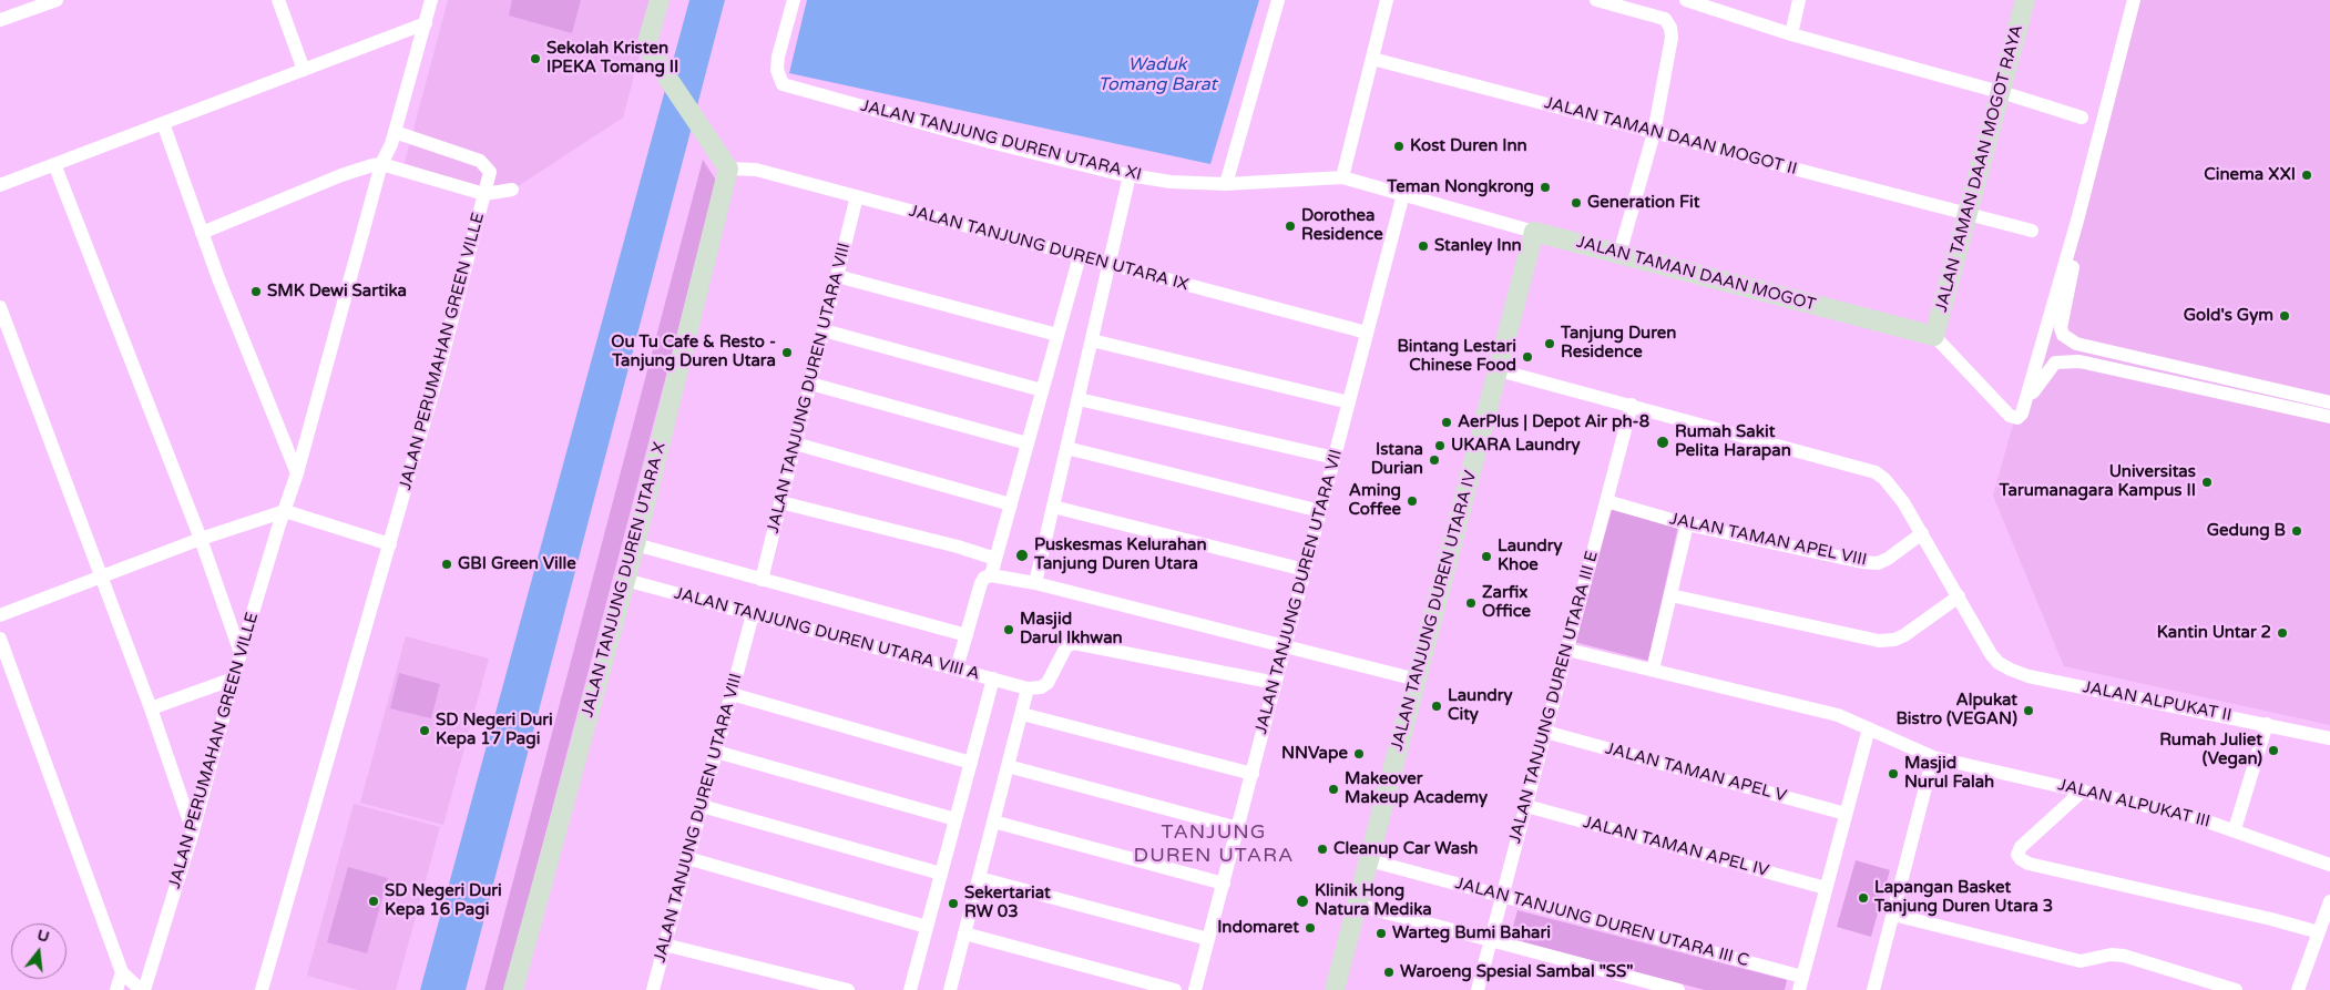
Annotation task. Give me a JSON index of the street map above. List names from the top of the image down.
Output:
{
  "streets": {
    "street": [
      "JALAN TAMAN DAAN MOGOT II",
      "JALAN TANJUNG DUREN UTARA XI",
      "JALAN TAMAN DAAN MOGOT RAYA",
      "JALAN TANJUNG DUREN UTARA IX",
      "JALAN TAMAN DAAN MOGOT",
      "JALAN PERUMAHAN GREEN VILLE",
      "JALAN TANJUNG DUREN UTARA VIII",
      "JALAN TAMAN APEL VIII",
      "JALAN TANJUNG DUREN UTARA X",
      "JALAN TANJUNG DUREN UTARA VII",
      "JALAN TANJUNG DUREN UTARA IV",
      "JALAN TANJUNG DUREN UTARA VIII A",
      "JALAN TANJUNG DUREN UTARA III E",
      "JALAN ALPUKAT II",
      "JALAN TAMAN APEL V",
      "JALAN ALPUKAT III",
      "JALAN TAMAN APEL IV",
      "JALAN TANJUNG DUREN UTARA III C"
    ]
  },
  "crossings": [
    ["JALAN TAMAN DAAN MOGOT II", "JALAN TAMAN DAAN MOGOT RAYA"],
    ["JALAN TANJUNG DUREN UTARA XI", "JALAN TAMAN DAAN MOGOT"],
    ["JALAN TAMAN DAAN MOGOT RAYA", "JALAN TAMAN DAAN MOGOT"],
    ["JALAN TANJUNG DUREN UTARA IX", "JALAN TANJUNG DUREN UTARA VIII"],
    ["JALAN TANJUNG DUREN UTARA IX", "JALAN TANJUNG DUREN UTARA X"],
    ["JALAN TANJUNG DUREN UTARA IX", "JALAN TANJUNG DUREN UTARA VII"],
    ["JALAN TAMAN DAAN MOGOT", "JALAN TANJUNG DUREN UTARA VII"],
    ["JALAN TAMAN DAAN MOGOT", "JALAN TANJUNG DUREN UTARA IV"],
    ["JALAN TANJUNG DUREN UTARA VIII", "JALAN TANJUNG DUREN UTARA VIII A"],
    ["JALAN TAMAN APEL VIII", "JALAN TANJUNG DUREN UTARA III E"],
    ["JALAN TANJUNG DUREN UTARA X", "JALAN TANJUNG DUREN UTARA VIII A"],
    ["JALAN TANJUNG DUREN UTARA IV", "JALAN TANJUNG DUREN UTARA III C"],
    ["JALAN TANJUNG DUREN UTARA III E", "JALAN TAMAN APEL V"],
    ["JALAN TANJUNG DUREN UTARA III E", "JALAN ALPUKAT III"],
    ["JALAN TANJUNG DUREN UTARA III E", "JALAN TAMAN APEL IV"],
    ["JALAN TANJUNG DUREN UTARA III E", "JALAN TANJUNG DUREN UTARA III C"]
  ],
  "districts": ["TANJUNG DUREN UTARA"],
  "water": ["Waduk Tomang Barat"],
  "places": [
    "Sekolah Kristen IPEKA Tomang II",
    "Kost Duren Inn",
    "Cinema XXI",
    "Teman Nongkrong",
    "Generation Fit",
    "Dorothea Residence",
    "Stanley Inn",
    "SMK Dewi Sartika",
    "Gold's Gym",
    "Tanjung Duren Residence",
    "Ou Tu Cafe & Resto - Tanjung Duren Utara",
    "Bintang Lestari Chinese Food",
    "AerPlus | Depot Air ph-8",
    "Rumah Sakit Pelita Harapan",
    "UKARA Laundry",
    "Istana Durian",
    "Universitas Tarumanagara Kampus II",
    "Aming Coffee",
    "Gedung B",
    "Puskesmas Kelurahan Tanjung Duren Utara",
    "Laundry Khoe",
    "GBI Green Ville",
    "Zarfix Office",
    "Masjid Darul Ikhwan",
    "Kantin Untar 2",
    "Laundry City",
    "Alpukat Bistro (VEGAN)",
    "SD Negeri Duri Kepa 17 Pagi",
    "Rumah Juliet (Vegan)",
    "NNVape",
    "Masjid Nurul Falah",
    "Makeover Makeup Academy",
    "Cleanup Car Wash",
    "Lapangan Basket Tanjung Duren Utara 3",
    "SD Negeri Duri Kepa 16 Pagi",
    "Klinik Hong Natura Medika",
    "Sekertariat RW 03",
    "Indomaret",
    "Warteg Bumi Bahari",
    "Waroeng Spesial Sambal \"SS\""
  ],
  "north": "top"
}
